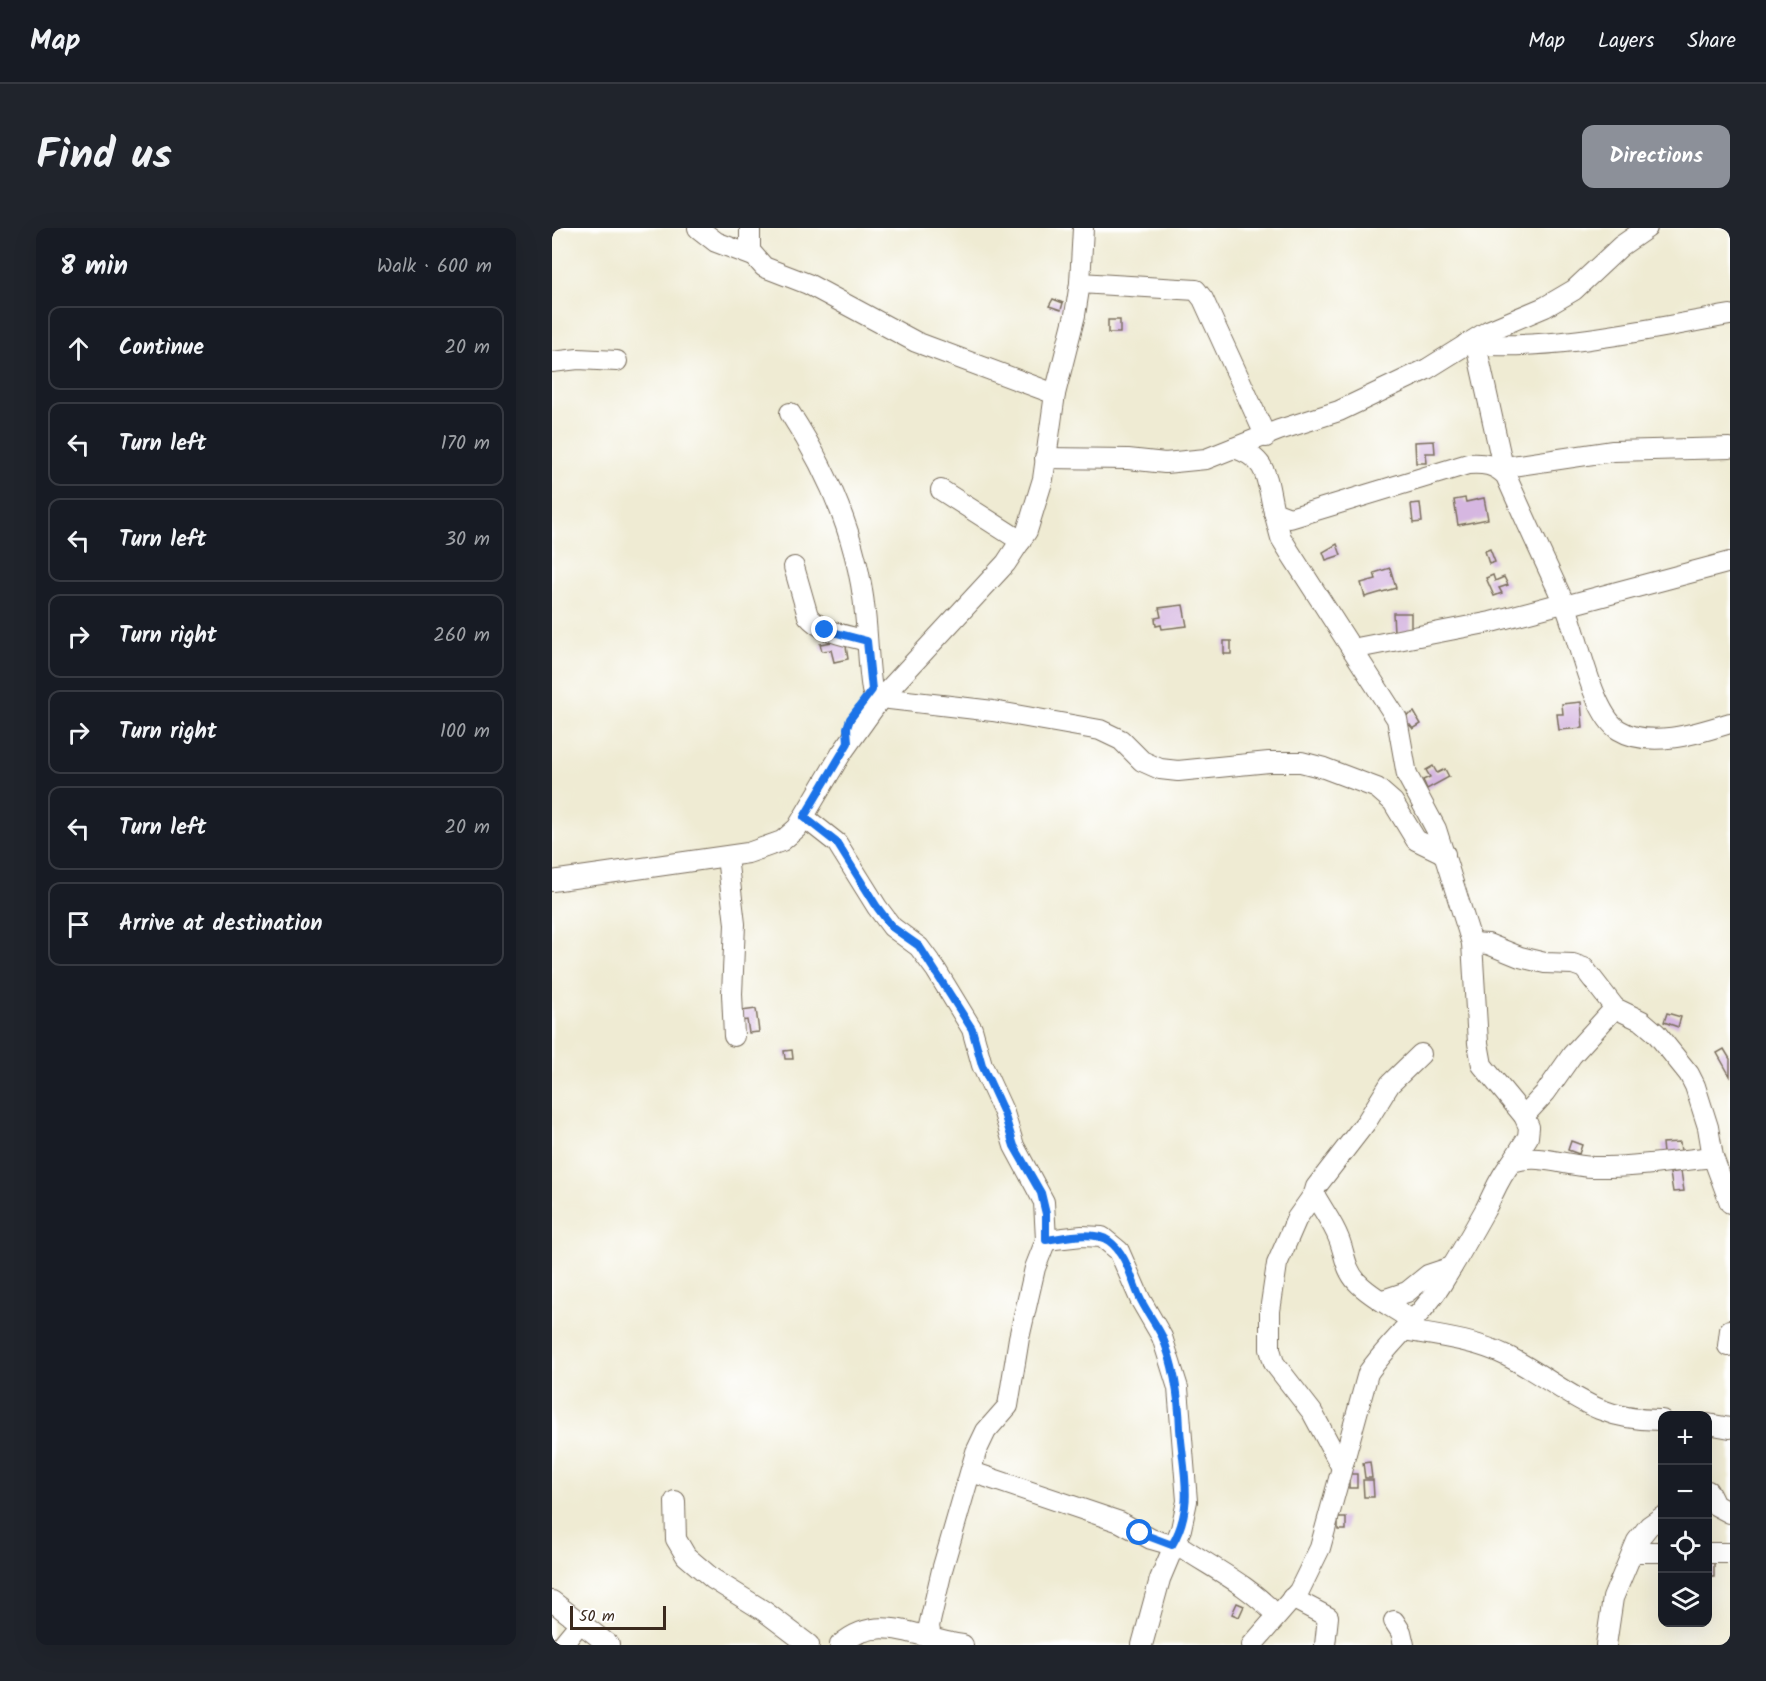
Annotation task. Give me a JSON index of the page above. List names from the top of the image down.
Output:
{
  "scale_bar": "50 m",
  "page": {
    "header": "Map",
    "nav": ["Map", "Layers", "Share"],
    "title": "Find us",
    "buttons": "Directions",
    "heading": ["8 min", "Walk · 600 m"],
    "list": [
      ["Continue", "20 m"],
      ["Turn left", "170 m"],
      ["Turn left", "30 m"],
      ["Turn right", "260 m"],
      ["Turn right", "100 m"],
      ["Turn left", "20 m"],
      "Arrive at destination"
    ],
    "map_buttons": ["+", "−"],
    "scale": "50 m"
  }
}
